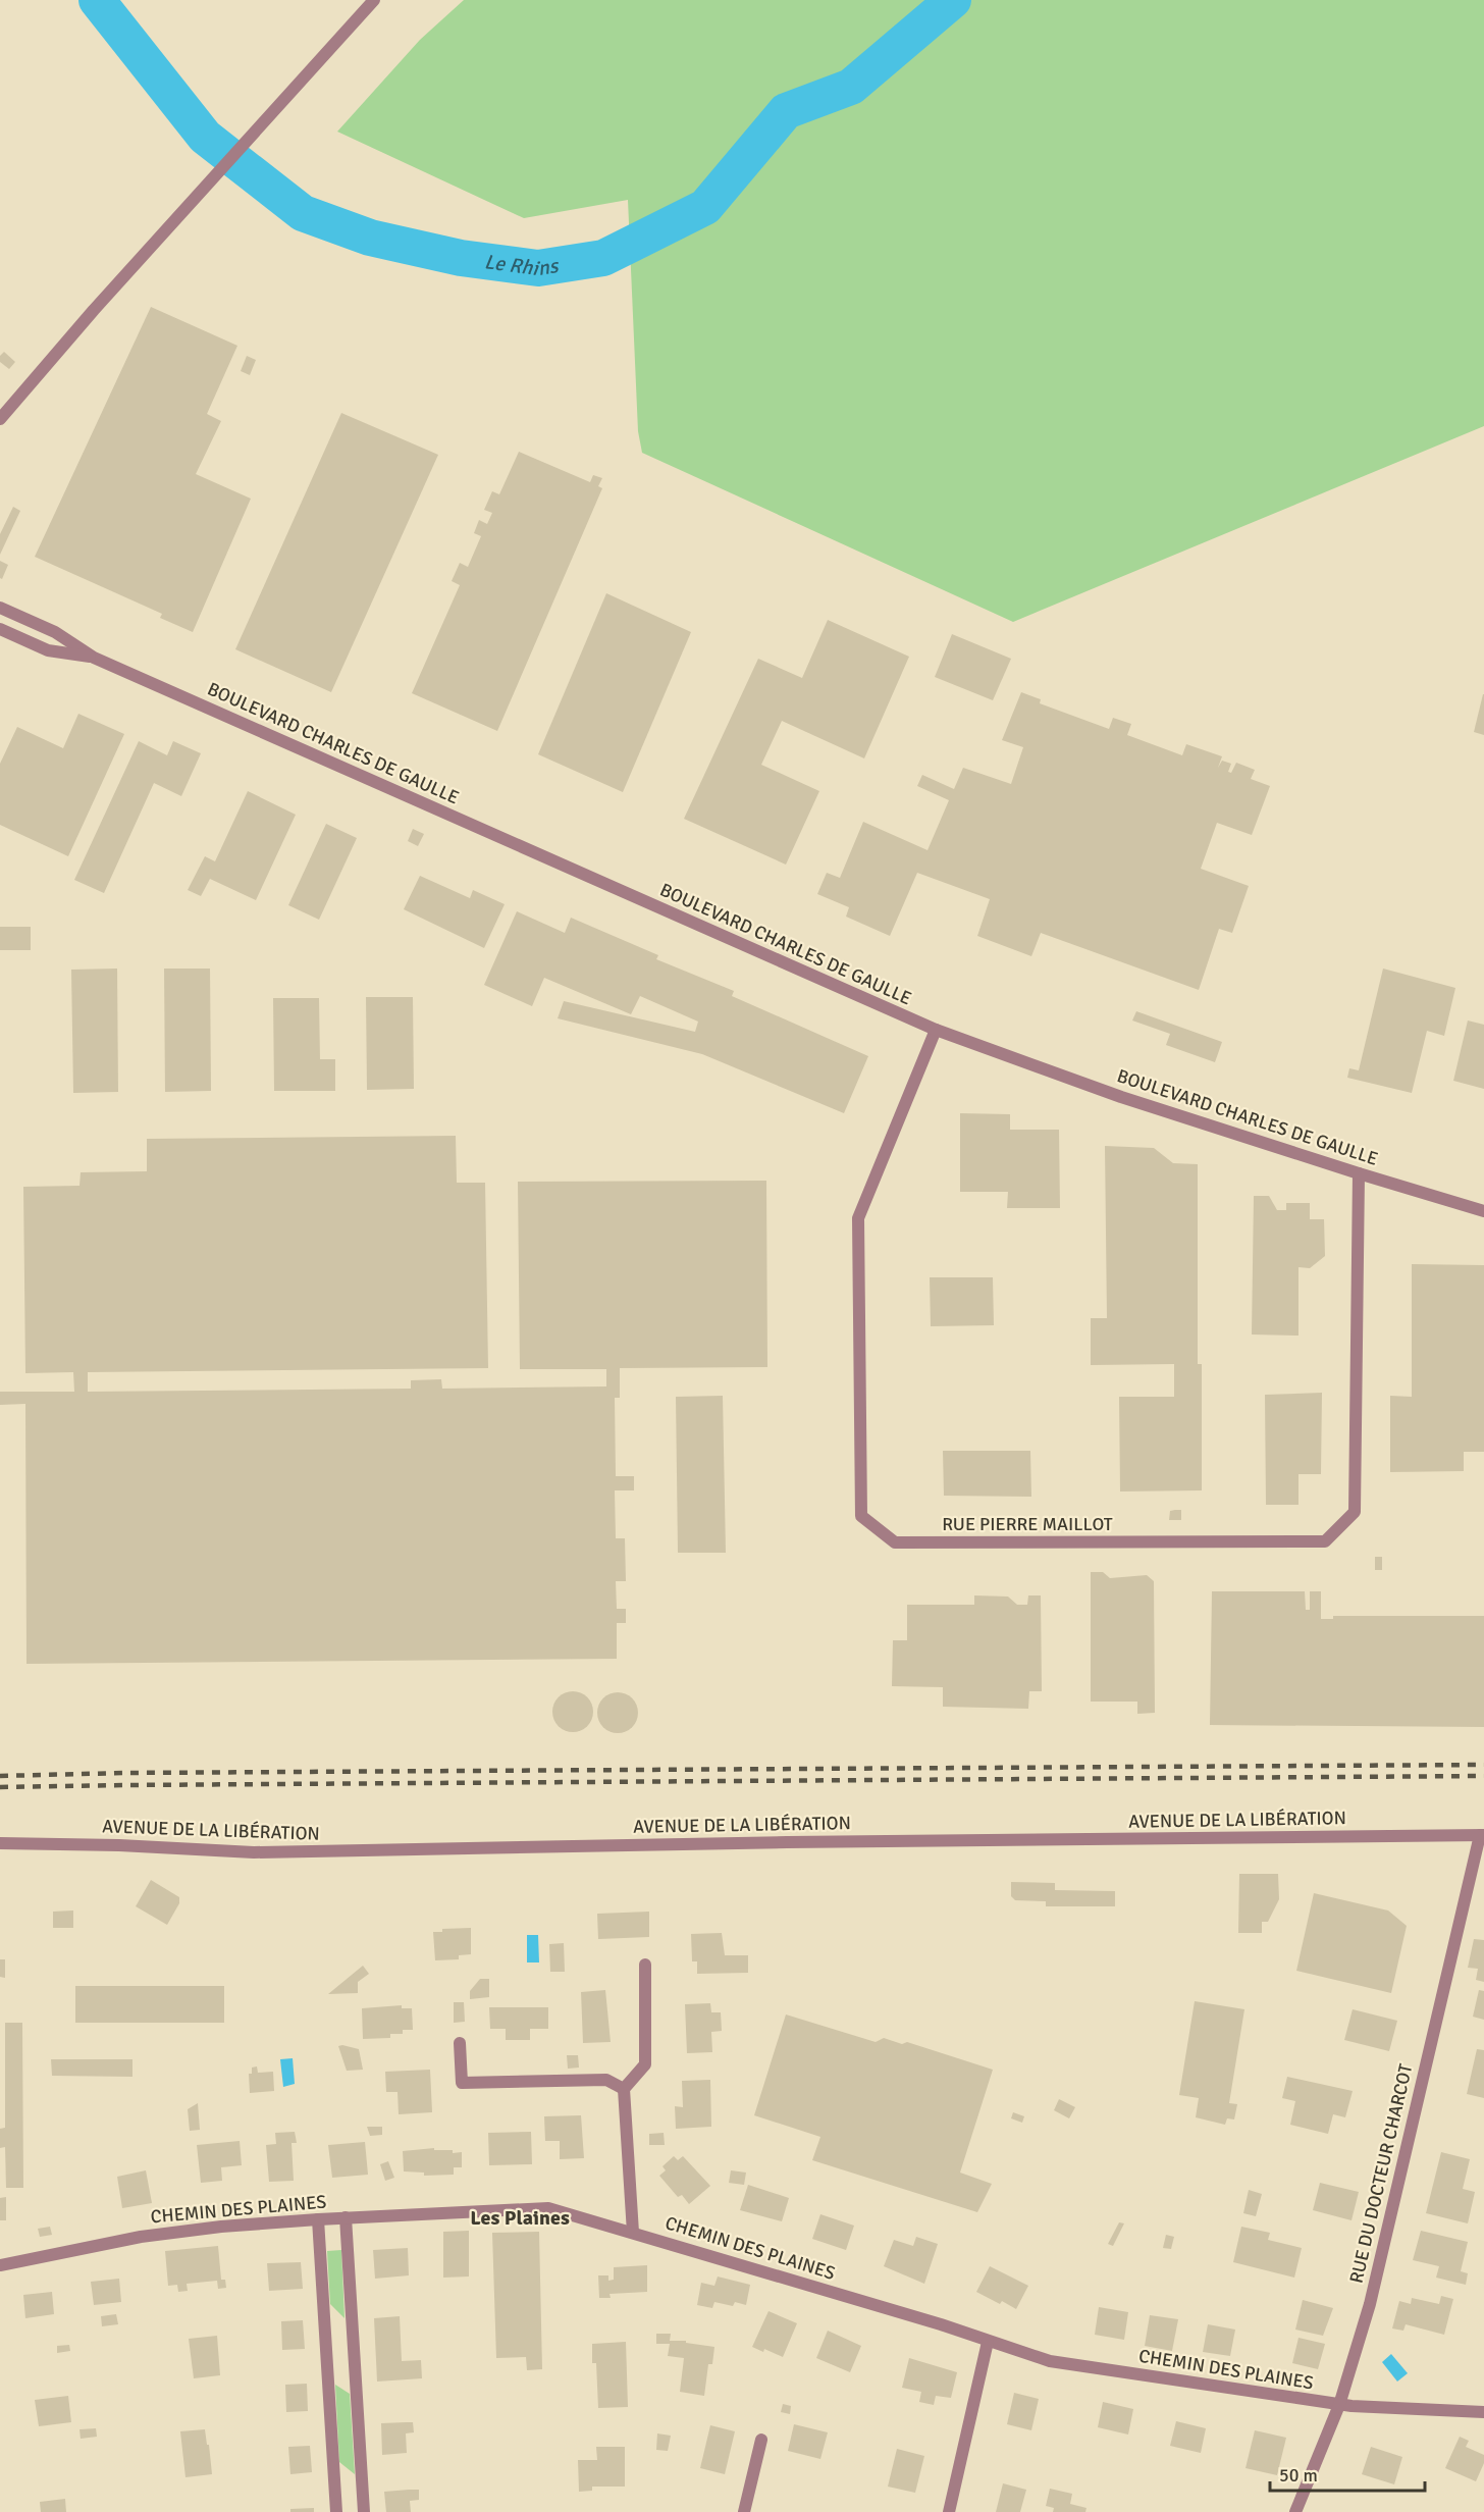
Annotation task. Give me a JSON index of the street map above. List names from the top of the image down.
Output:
{
  "streets": {
    "street": [
      "BOULEVARD CHARLES DE GAULLE",
      "RUE PIERRE MAILLOT",
      "AVENUE DE LA LIBÉRATION",
      "RUE DU DOCTEUR CHARCOT",
      "CHEMIN DES PLAINES"
    ]
  },
  "crossings": [
    ["BOULEVARD CHARLES DE GAULLE", "RUE PIERRE MAILLOT"],
    ["AVENUE DE LA LIBÉRATION", "RUE DU DOCTEUR CHARCOT"],
    ["RUE DU DOCTEUR CHARCOT", "CHEMIN DES PLAINES"]
  ],
  "districts": ["Les Plaines"],
  "water": ["Le Rhins"],
  "scale_bar": "50 m"
}
